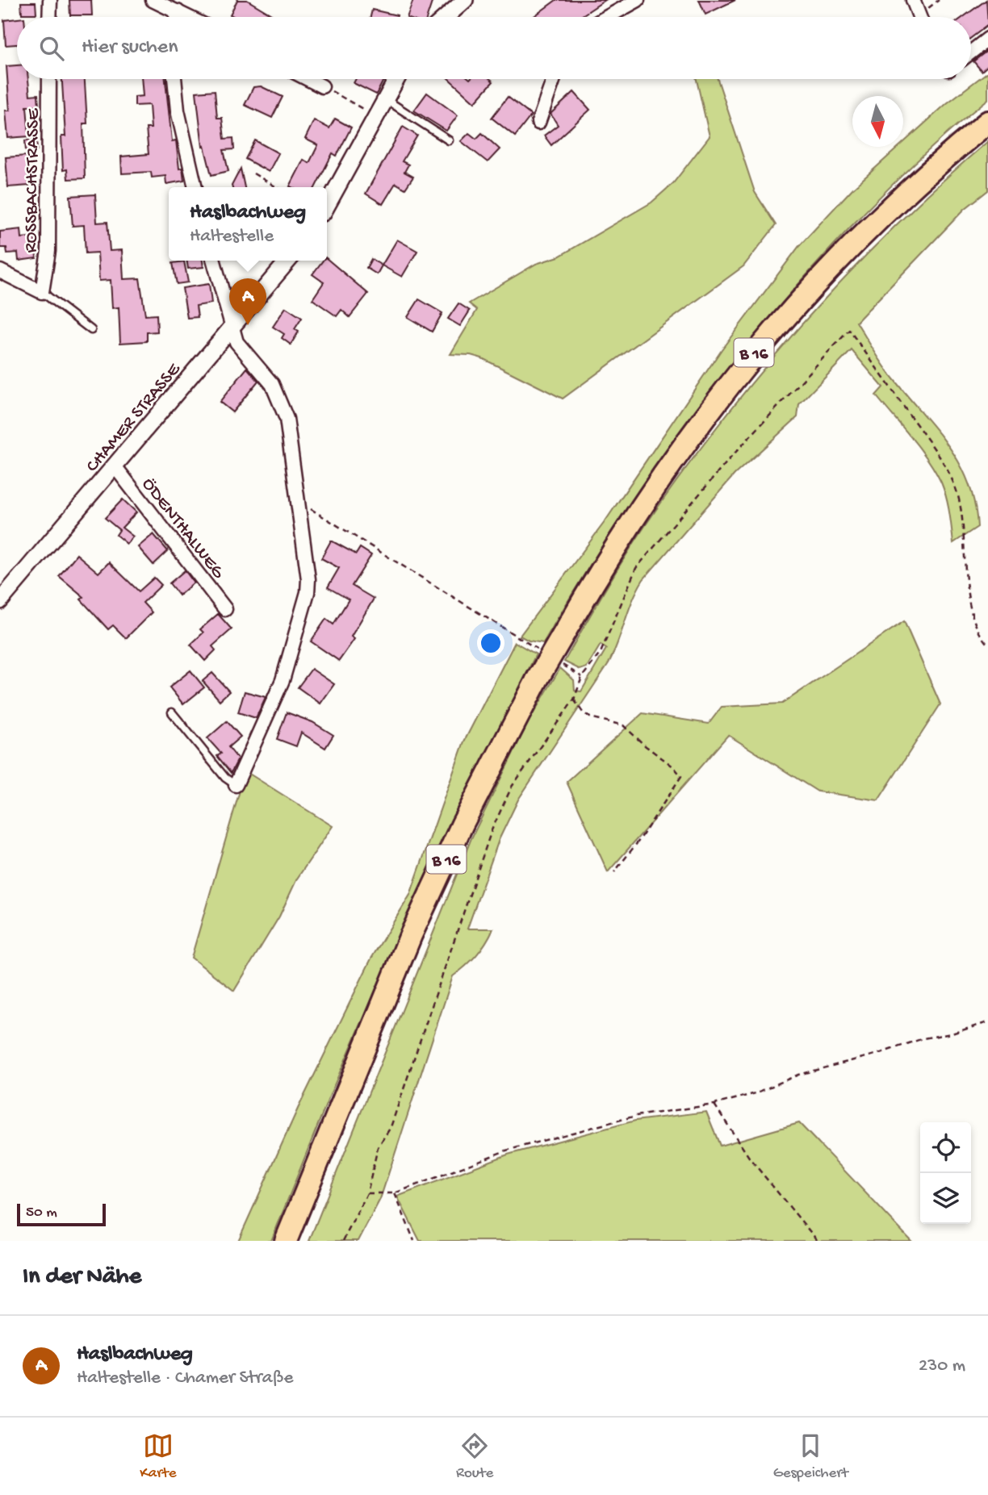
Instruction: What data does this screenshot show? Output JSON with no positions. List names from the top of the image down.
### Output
{
  "streets": {
    "highway": ["B 16"],
    "street": ["ROSSBACHSTRASSE", "CHAMER STRASSE", "ÖDENTHALWEG"]
  },
  "crossings": [
    ["CHAMER STRASSE", "ÖDENTHALWEG"]
  ],
  "scale_bar": "50 m",
  "north": "bottom",
  "page": {
    "search": "Hier suchen",
    "popup": ["Haslbachweg", "Haltestelle"],
    "pins": "A",
    "scale": "50 m",
    "heading": "In der Nähe",
    "list": [
      {
        "mark": "A",
        "name": "Haslbachweg",
        "note": "Haltestelle · Chamer Straße",
        "value": "230 m"
      }
    ],
    "nav": ["Karte", "Route", "Gespeichert"]
  }
}
